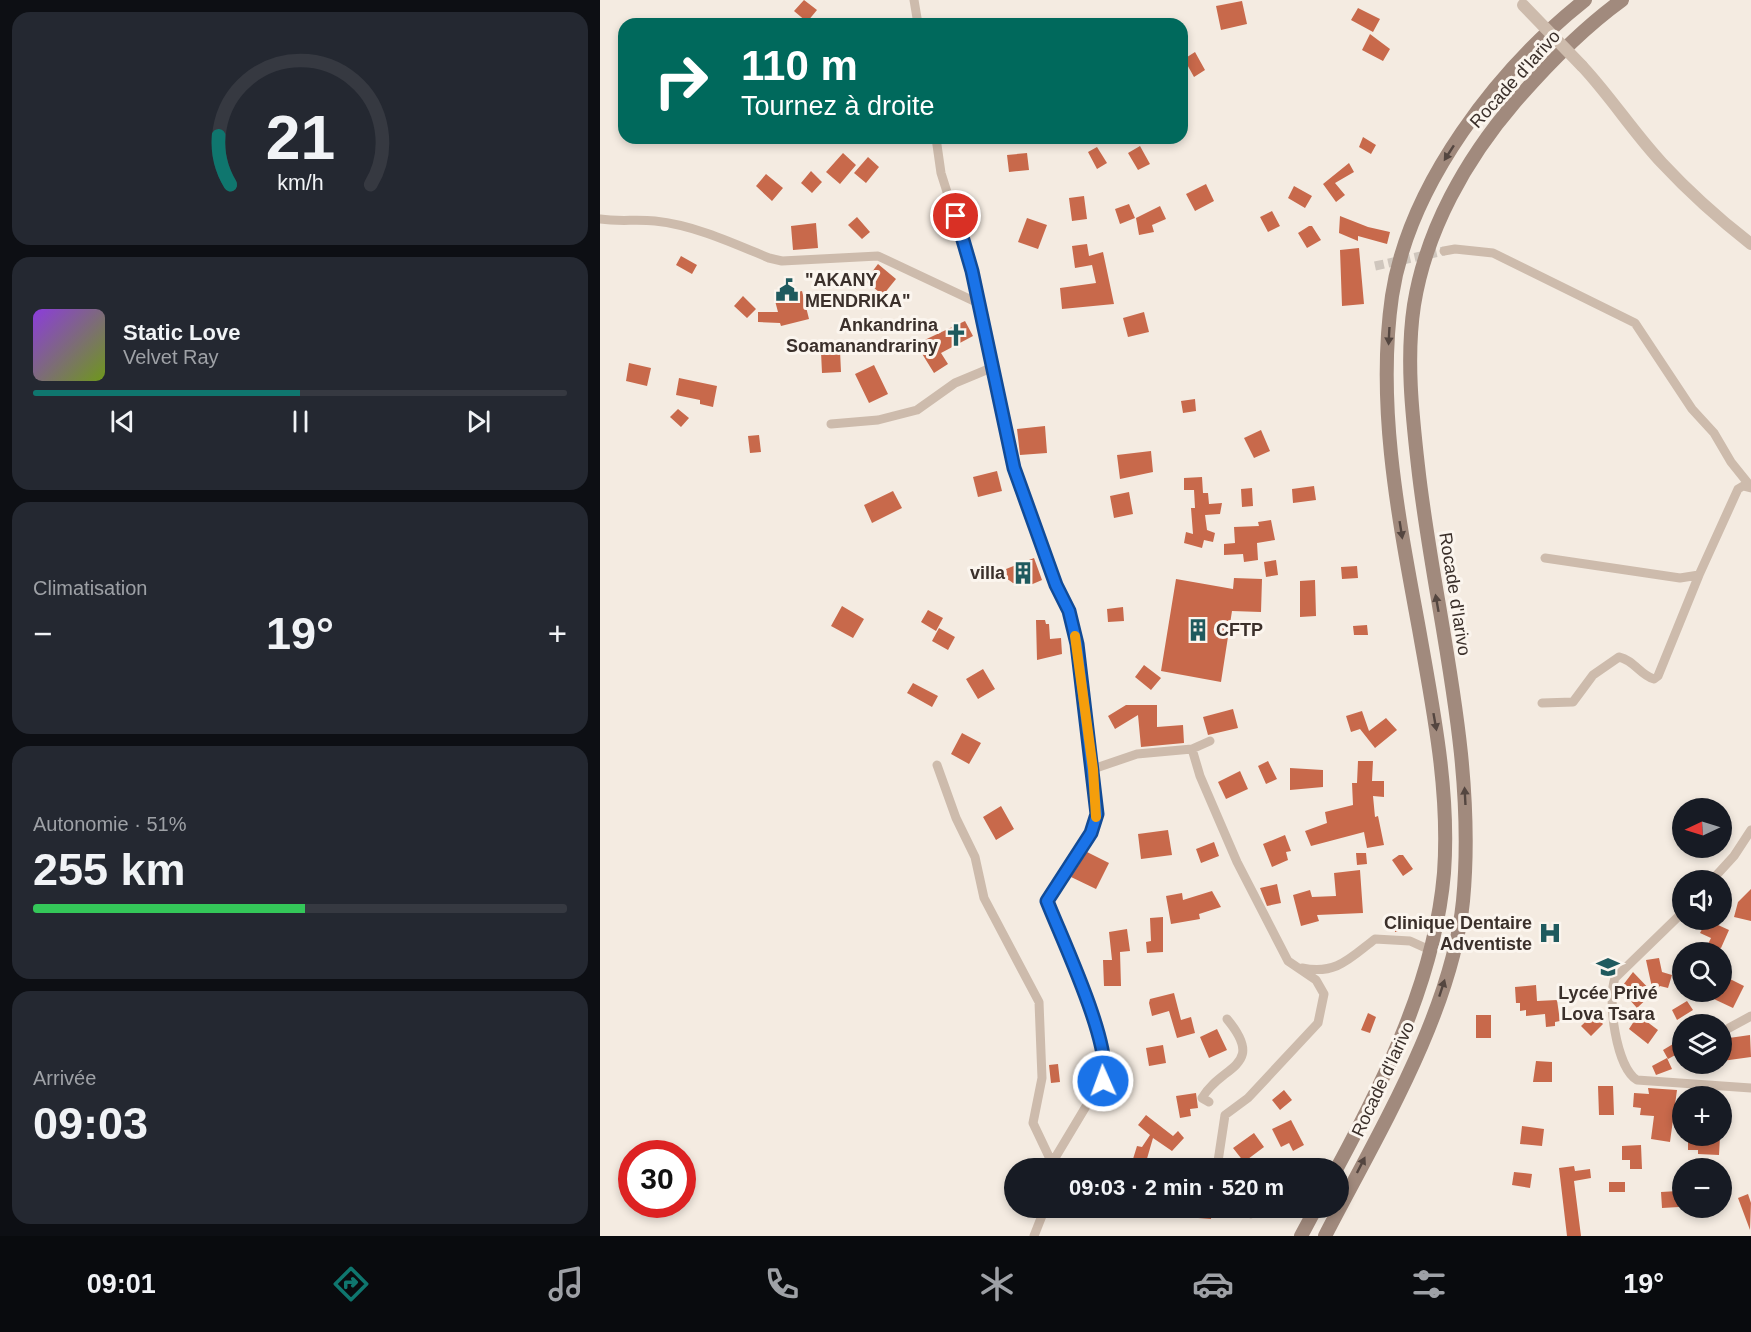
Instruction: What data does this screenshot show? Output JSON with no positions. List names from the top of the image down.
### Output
{
  "streets": {
    "main road": ["Rocade d'Iarivo"]
  },
  "places": {
    "public building": ["\"AKANY MENDRIKA\""],
    "church": ["Ankandrina Soamanandrariny"],
    "building": ["villa", "CFTP"],
    "hospital": ["Clinique Dentaire Adventiste"],
    "school or university": ["Lycée Privé Lova Tsara"]
  },
  "north": "left",
  "page": {
    "turn": ["110 m", "Tournez à droite"],
    "song": ["Static Love", "Velvet Ray"],
    "tile": [
      "Climatisation",
      ["Autonomie · 51%", "255 km"],
      ["Arrivée", "09:03"]
    ],
    "heat": ["−", "19°", "+"],
    "map_buttons": ["+", "−"],
    "limit": "30",
    "trip": "09:03 · 2 min · 520 m",
    "tabs": ["09:01", "19°"],
    "gauge": ["21", "km/h"]
  }
}
